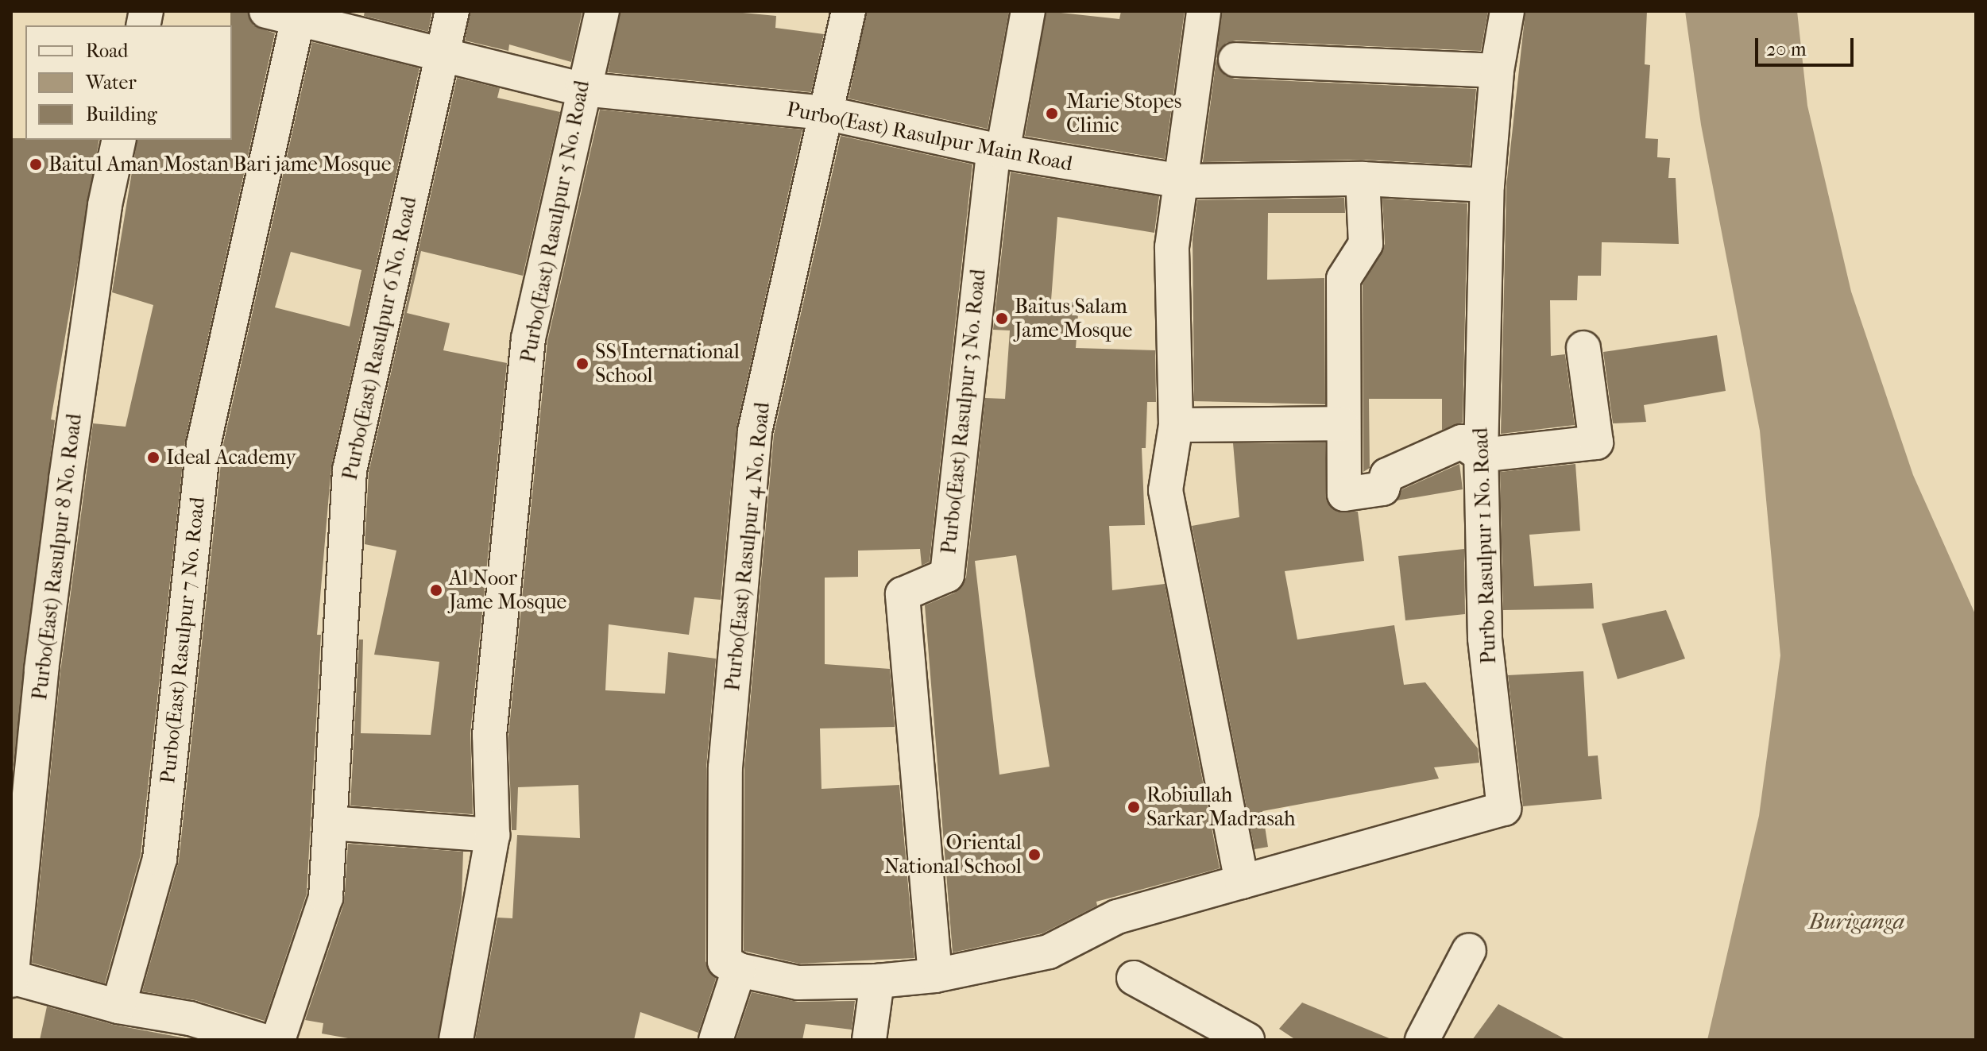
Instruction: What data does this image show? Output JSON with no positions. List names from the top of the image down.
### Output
{
  "streets": {
    "street": [
      "Purbo(East) Rasulpur Main Road",
      "Purbo(East) Rasulpur 5 No. Road",
      "Purbo(East) Rasulpur 6 No. Road",
      "Purbo(East) Rasulpur 3 No. Road",
      "Purbo Rasulpur 1 No. Road",
      "Purbo(East) Rasulpur 4 No. Road",
      "Purbo(East) Rasulpur 8 No. Road",
      "Purbo(East) Rasulpur 7 No. Road"
    ]
  },
  "crossings": [
    ["Purbo(East) Rasulpur Main Road", "Purbo(East) Rasulpur 5 No. Road"],
    ["Purbo(East) Rasulpur Main Road", "Purbo(East) Rasulpur 6 No. Road"],
    ["Purbo(East) Rasulpur Main Road", "Purbo(East) Rasulpur 3 No. Road"],
    ["Purbo(East) Rasulpur Main Road", "Purbo Rasulpur 1 No. Road"],
    ["Purbo(East) Rasulpur Main Road", "Purbo(East) Rasulpur 4 No. Road"],
    ["Purbo(East) Rasulpur Main Road", "Purbo(East) Rasulpur 7 No. Road"]
  ],
  "water": ["Buriganga"],
  "places": [
    "Marie Stopes Clinic",
    "Baitul Aman Mostan Bari jame Mosque",
    "Baitus Salam Jame Mosque",
    "SS International School",
    "Ideal Academy",
    "Al Noor Jame Mosque",
    "Robiullah Sarkar Madrasah",
    "Oriental National School"
  ],
  "legend": ["Road", "Water", "Building"],
  "scale_bar": "20 m"
}
